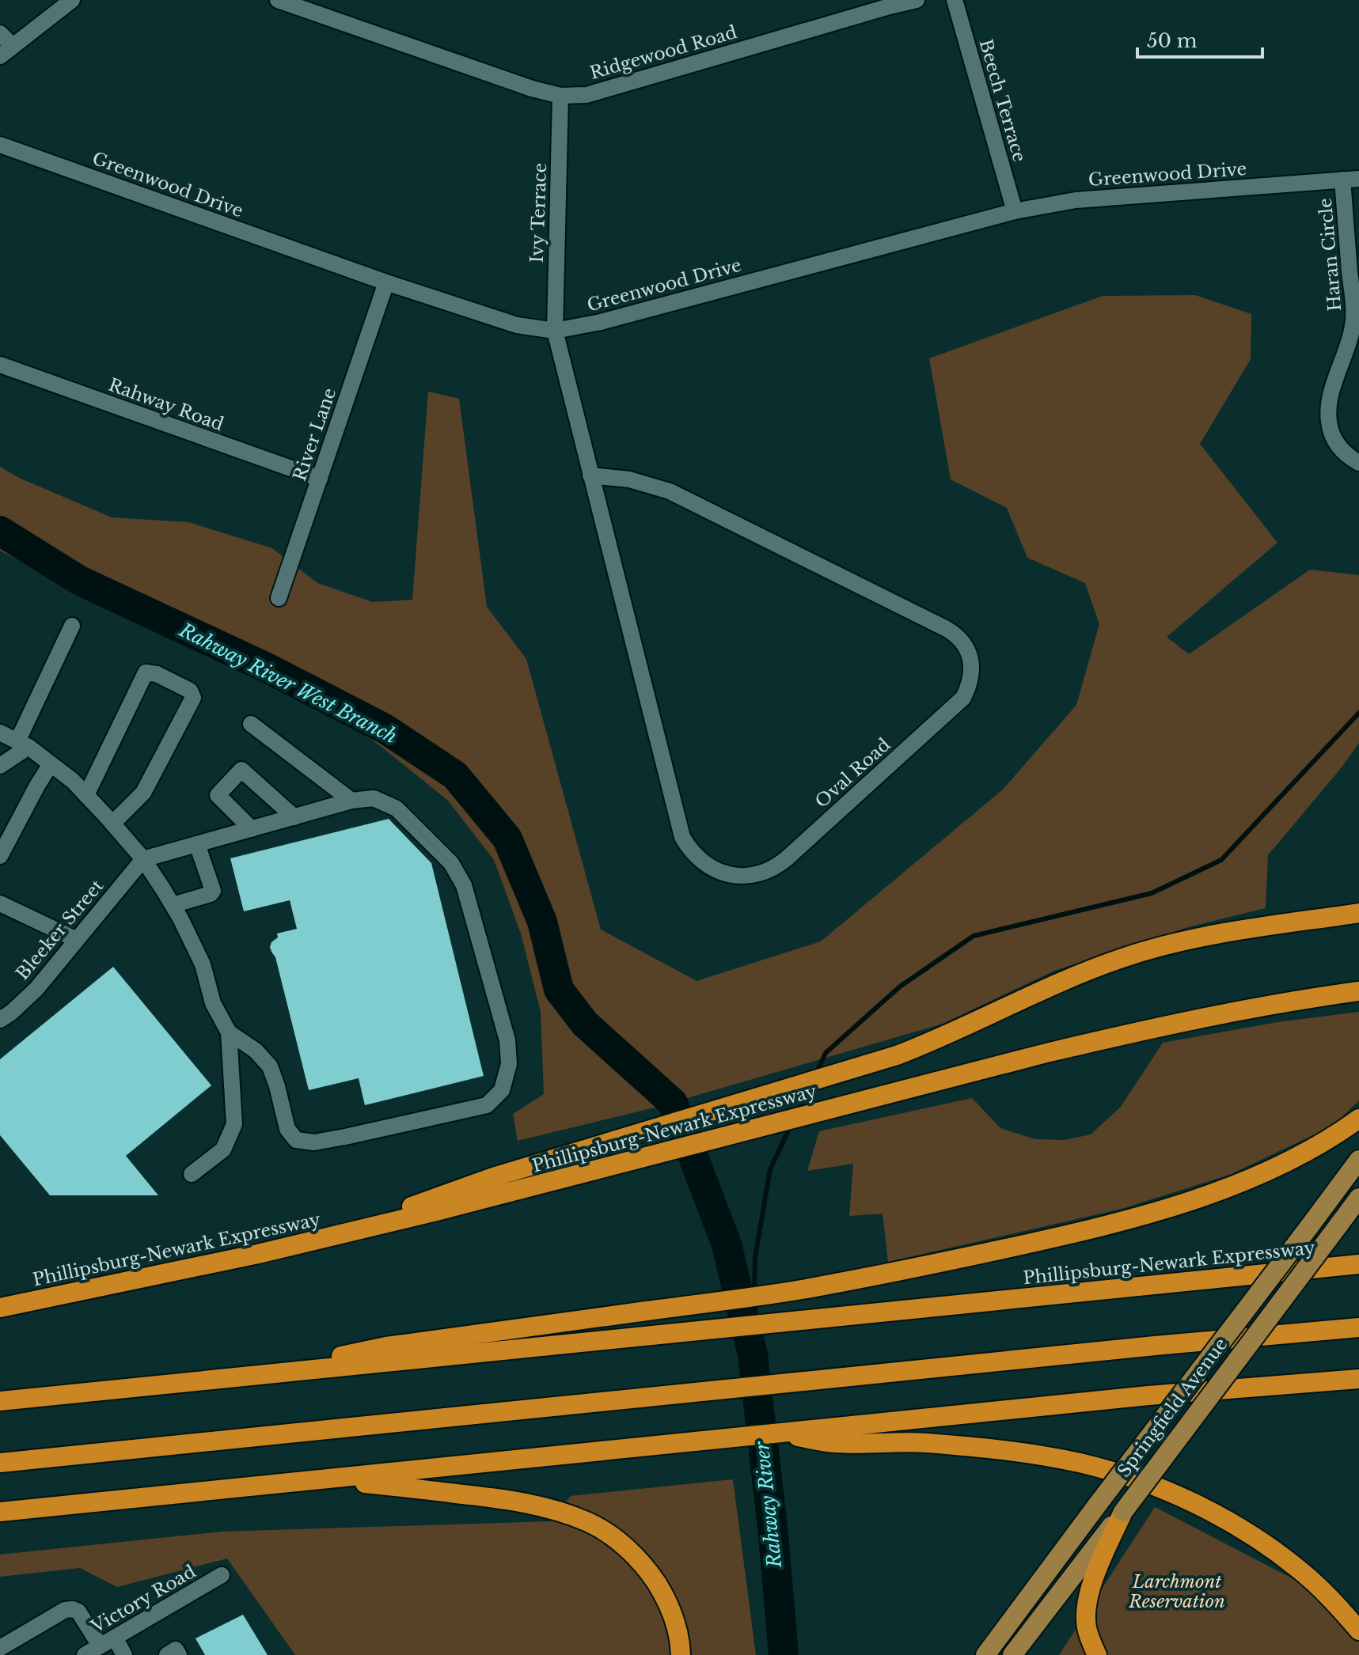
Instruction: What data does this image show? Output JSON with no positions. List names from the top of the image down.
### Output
{
  "streets": {
    "highway": ["Phillipsburg-Newark Expressway"],
    "main road": ["Springfield Avenue"],
    "street": [
      "Ridgewood Road",
      "Beech Terrace",
      "Greenwood Drive",
      "Ivy Terrace",
      "Haran Circle",
      "Rahway Road",
      "River Lane",
      "Oval Road",
      "Bleeker Street",
      "Victory Road"
    ]
  },
  "crossings": [
    ["Ridgewood Road", "Ivy Terrace"],
    ["Beech Terrace", "Greenwood Drive"],
    ["Greenwood Drive", "Ivy Terrace"],
    ["Greenwood Drive", "Haran Circle"],
    ["Greenwood Drive", "River Lane"],
    ["Greenwood Drive", "Oval Road"],
    ["Ivy Terrace", "Oval Road"],
    ["Rahway Road", "River Lane"]
  ],
  "water": ["Rahway River West Branch", "Rahway River"],
  "parks": ["Larchmont Reservation"],
  "scale_bar": "50 m"
}
